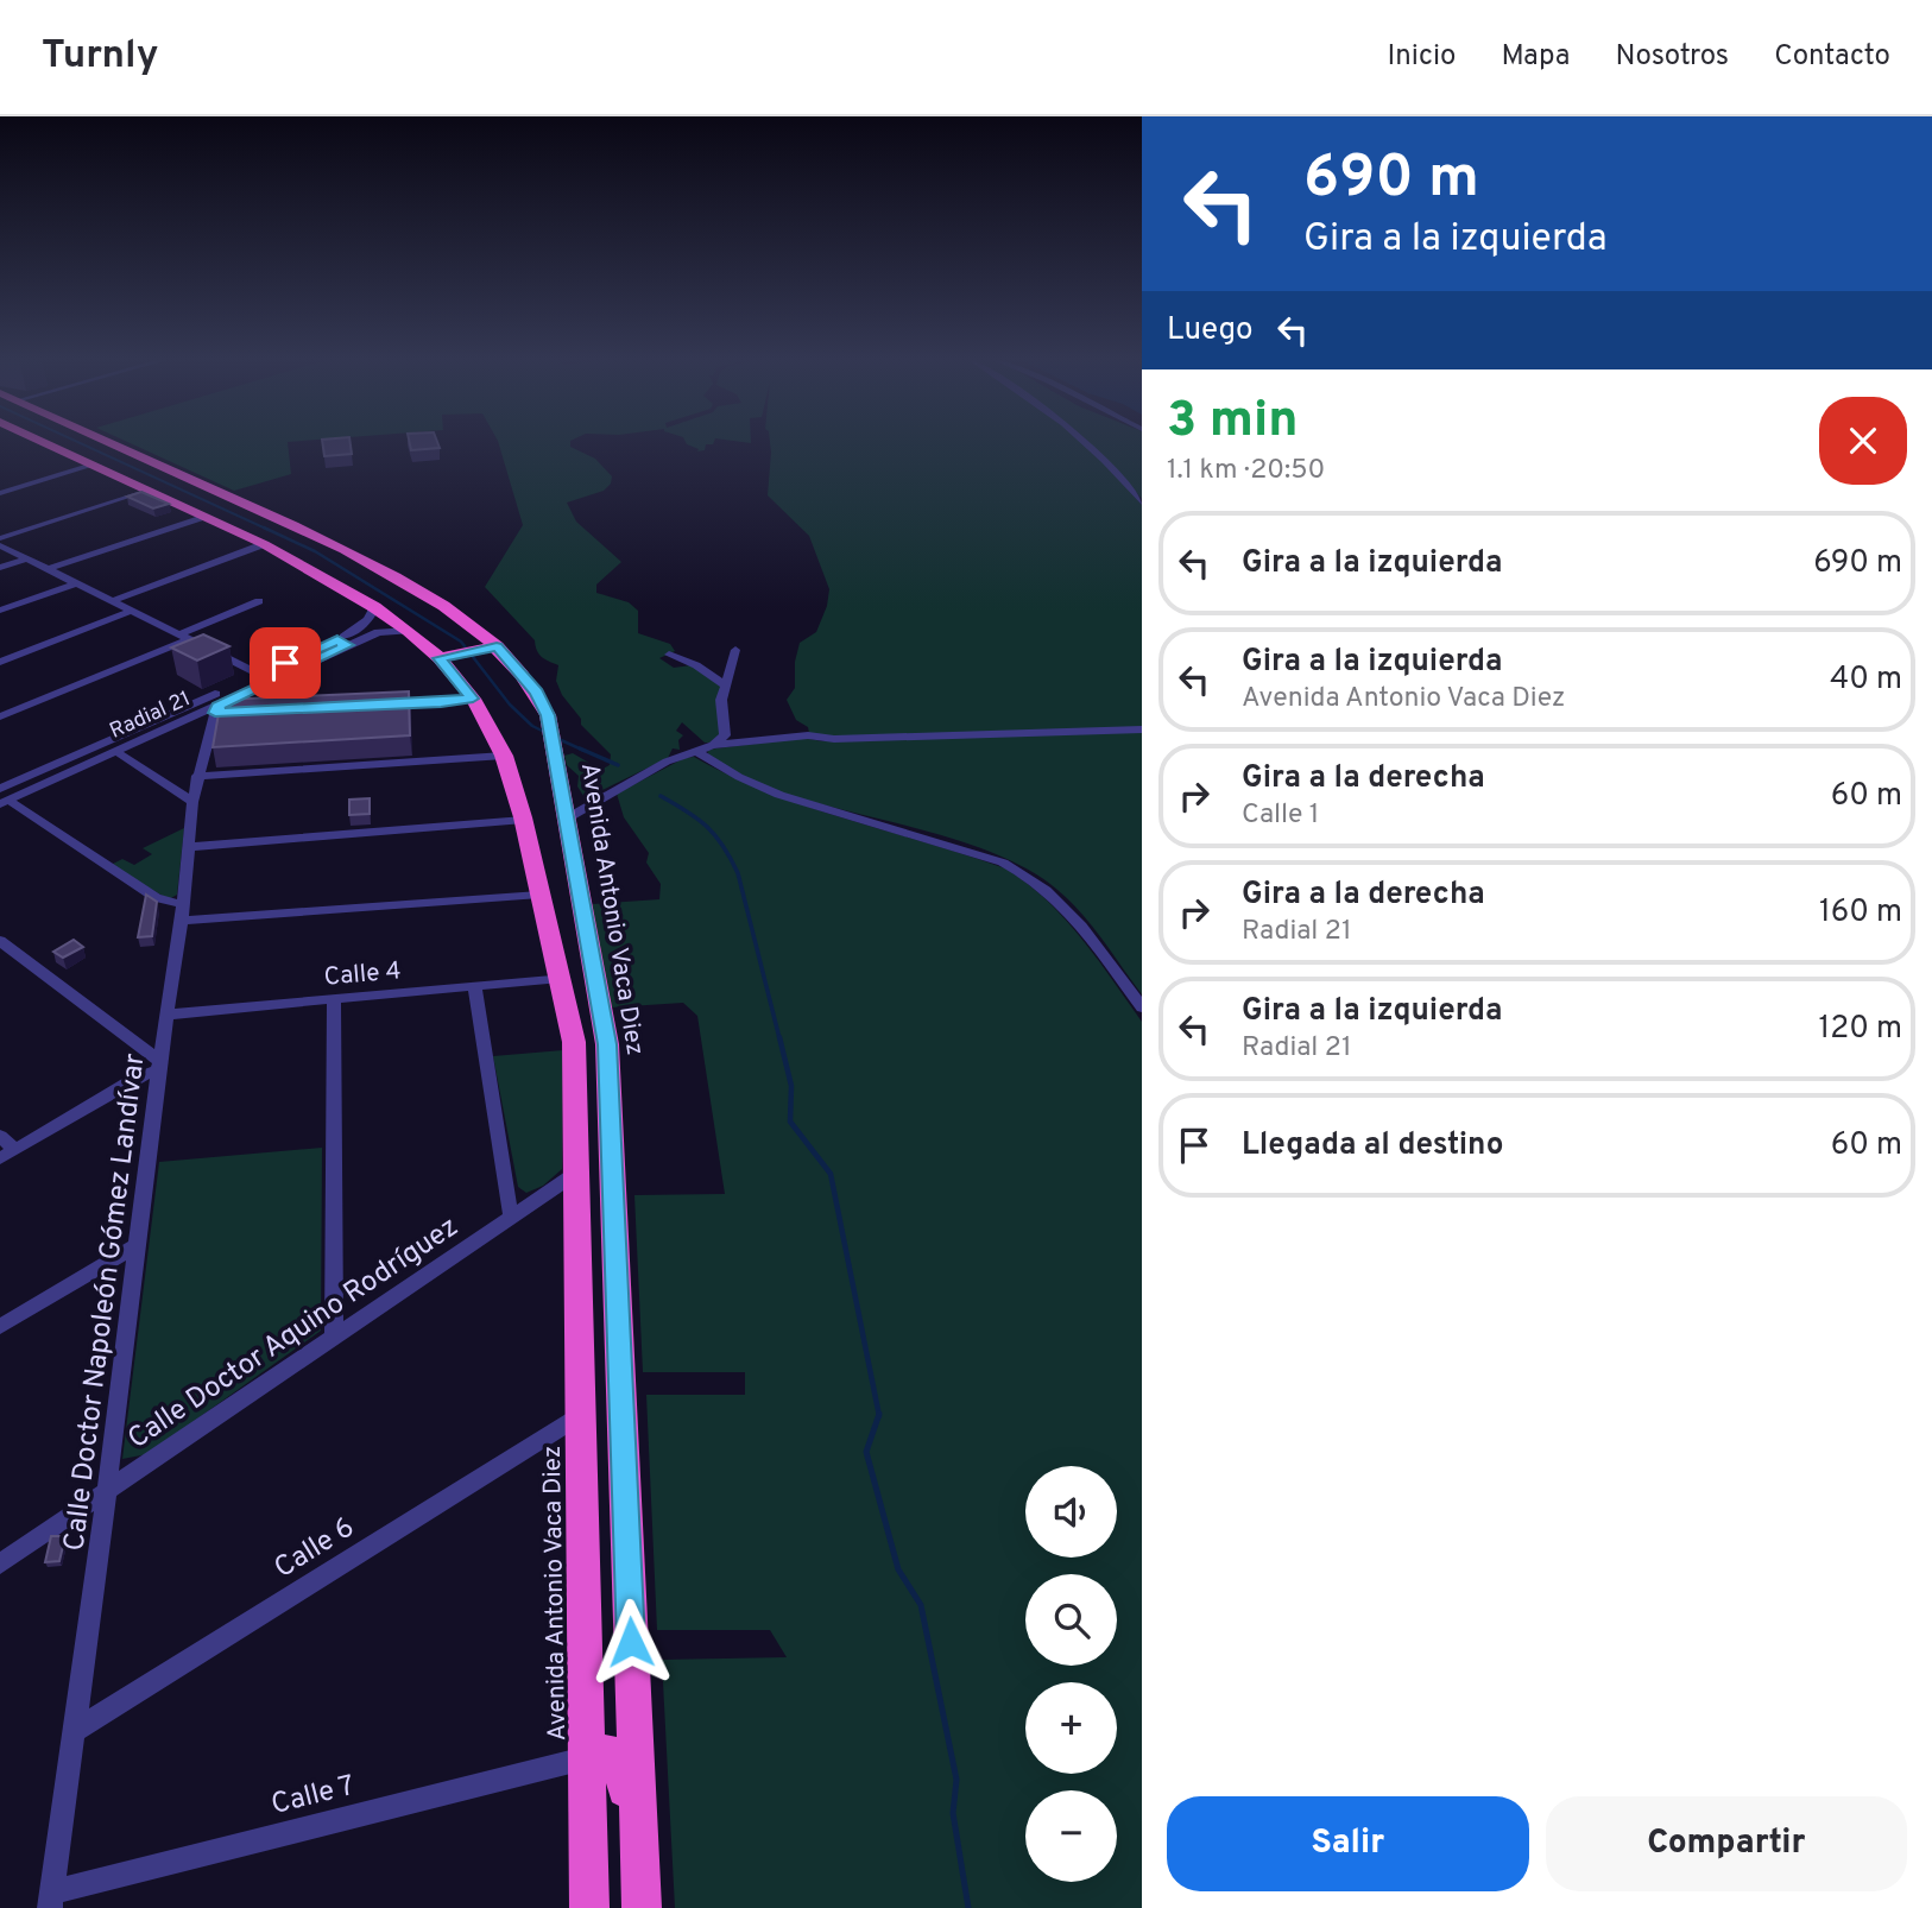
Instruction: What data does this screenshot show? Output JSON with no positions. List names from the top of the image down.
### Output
{
  "streets": {
    "highway": ["Avenida Antonio Vaca Diez"],
    "street": [
      "Radial 21",
      "Calle 4",
      "Calle Doctor Napoleón Gómez Landívar",
      "Calle Doctor Aquino Rodríguez",
      "Calle 6",
      "Calle 7"
    ]
  },
  "crossings": [
    ["Radial 21", "Avenida Antonio Vaca Diez"],
    ["Radial 21", "Calle Doctor Napoleón Gómez Landívar"],
    ["Avenida Antonio Vaca Diez", "Calle 4"],
    ["Avenida Antonio Vaca Diez", "Calle Doctor Aquino Rodríguez"],
    ["Avenida Antonio Vaca Diez", "Calle 6"],
    ["Avenida Antonio Vaca Diez", "Calle 7"],
    ["Calle 4", "Calle Doctor Napoleón Gómez Landívar"],
    ["Calle Doctor Napoleón Gómez Landívar", "Calle Doctor Aquino Rodríguez"],
    ["Calle Doctor Napoleón Gómez Landívar", "Calle 6"],
    ["Calle Doctor Napoleón Gómez Landívar", "Calle 7"]
  ],
  "page": {
    "header": "Turnly",
    "nav": [
      "Inicio",
      "Mapa",
      "Nosotros",
      "Contacto"
    ],
    "turn": ["690 m", "Gira a la izquierda"],
    "then": "Luego",
    "heading": ["3 min", "1.1 km · 20:50"],
    "list": [
      {
        "name": "Gira a la izquierda",
        "value": "690 m"
      },
      {
        "name": "Gira a la izquierda",
        "note": "Avenida Antonio Vaca Diez",
        "value": "40 m"
      },
      {
        "name": "Gira a la derecha",
        "note": "Calle 1",
        "value": "60 m"
      },
      {
        "name": "Gira a la derecha",
        "note": "Radial 21",
        "value": "160 m"
      },
      {
        "name": "Gira a la izquierda",
        "note": "Radial 21",
        "value": "120 m"
      },
      {
        "name": "Llegada al destino",
        "value": "60 m"
      }
    ],
    "map_buttons": ["+", "−"],
    "buttons": ["Salir", "Compartir"]
  }
}
